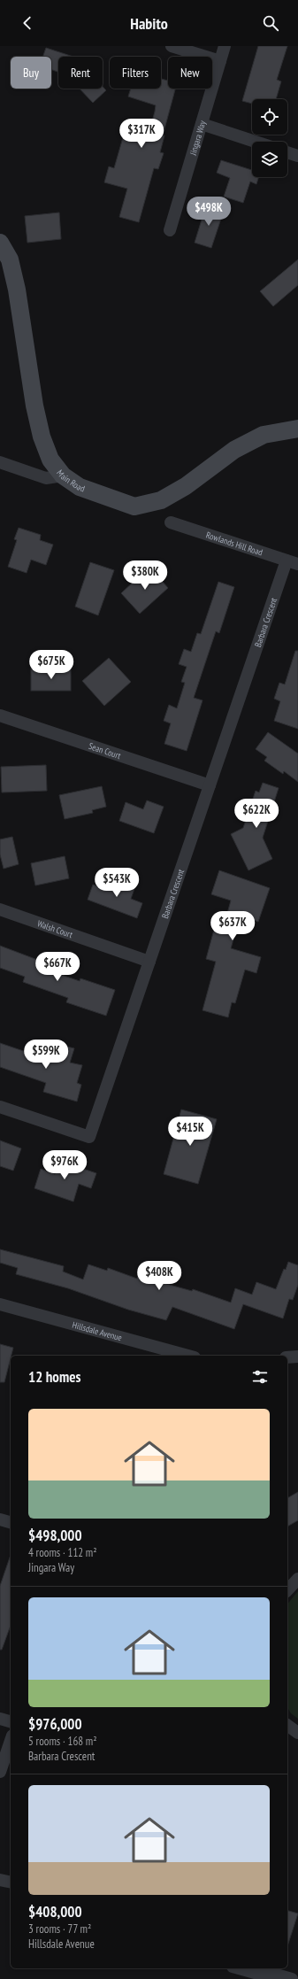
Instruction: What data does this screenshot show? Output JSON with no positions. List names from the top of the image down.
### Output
{
  "streets": {
    "main road": ["Main Road"],
    "street": [
      "Jingara Way",
      "Rowlands Hill Road",
      "Barbara Crescent",
      "Sean Court",
      "Walsh Court",
      "Hillsdale Avenue"
    ]
  },
  "crossings": [
    ["Rowlands Hill Road", "Barbara Crescent"],
    ["Barbara Crescent", "Sean Court"],
    ["Barbara Crescent", "Walsh Court"]
  ],
  "page": {
    "header": "Habito",
    "chip": [
      "Buy",
      "Rent",
      "Filters",
      "New"
    ],
    "price": [
      "$317K",
      "$498K",
      "$380K",
      "$675K",
      "$622K",
      "$543K",
      "$637K",
      "$667K",
      "$599K",
      "$415K",
      "$976K",
      "$408K"
    ],
    "heading": "12 homes",
    "list": [
      {
        "name": "$498,000",
        "note": "4 rooms · 112 m² · Jingara Way"
      },
      {
        "name": "$976,000",
        "note": "5 rooms · 168 m² · Barbara Crescent"
      },
      {
        "name": "$408,000",
        "note": "3 rooms · 77 m² · Hillsdale Avenue"
      }
    ]
  }
}
